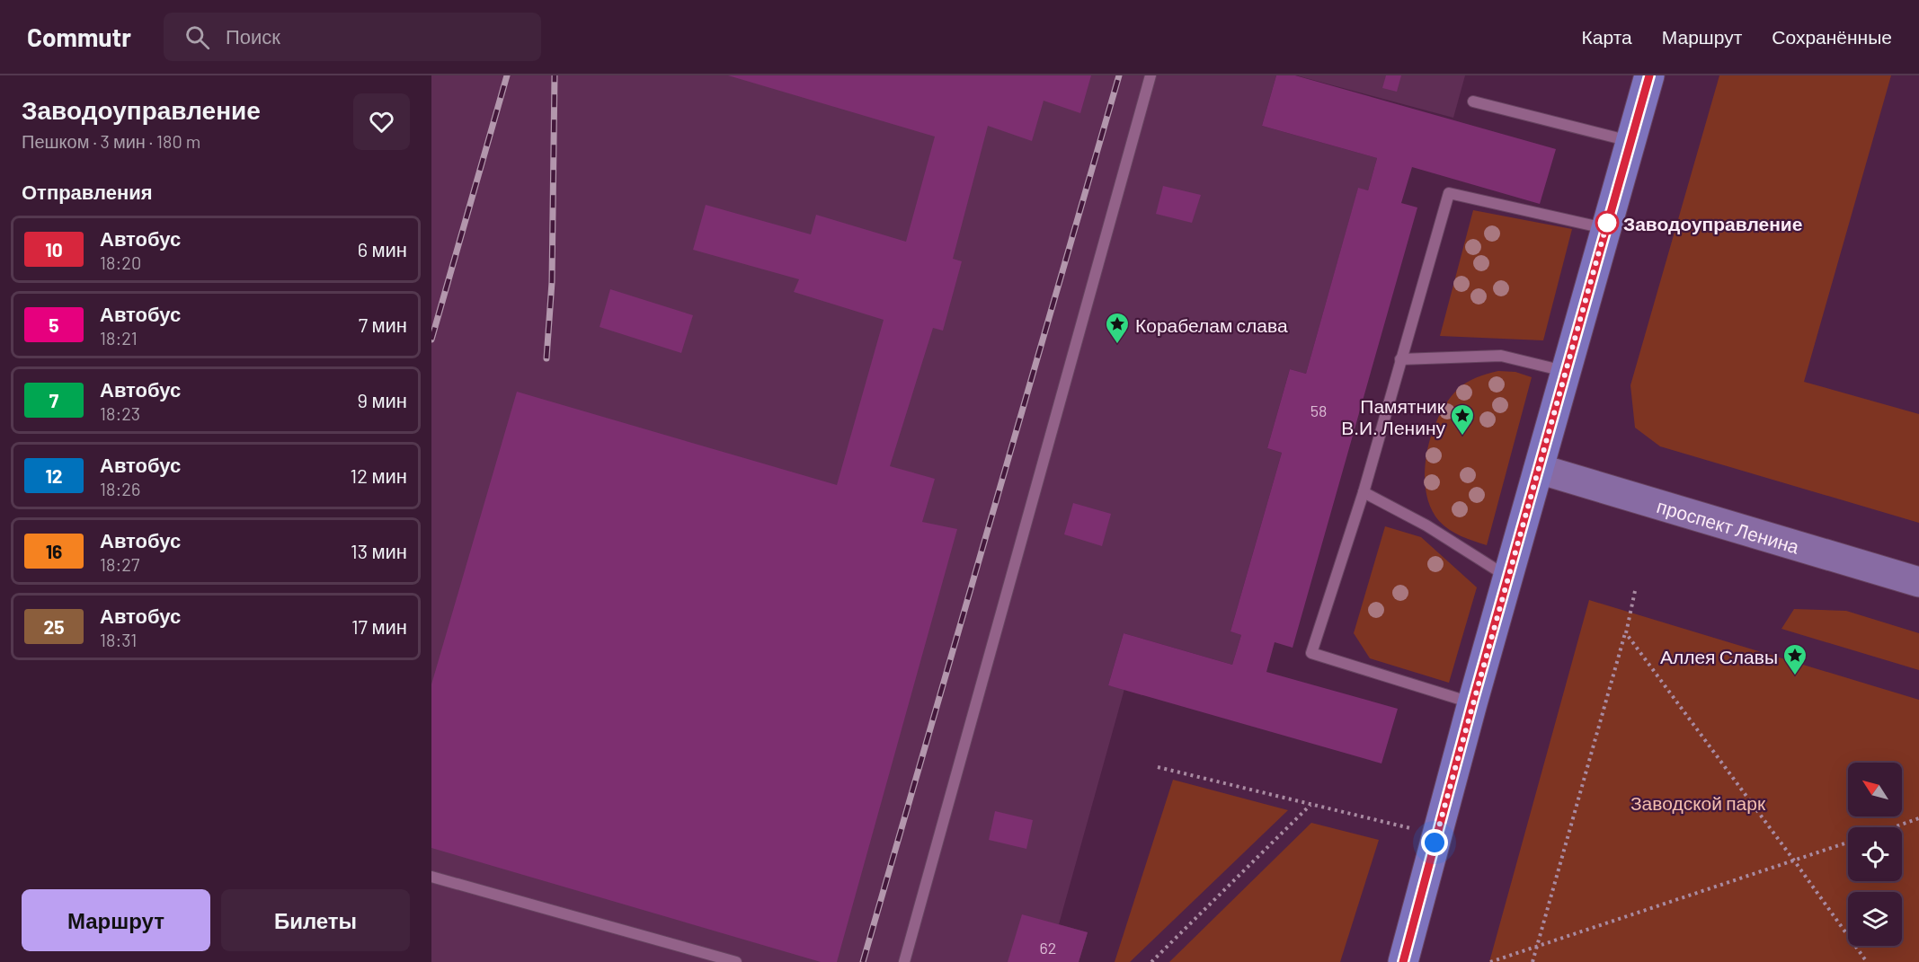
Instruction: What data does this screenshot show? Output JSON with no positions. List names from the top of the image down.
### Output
{
  "streets": {
    "main road": ["проспект Ленина"]
  },
  "parks": ["Заводской парк"],
  "places": {
    "other": ["Заводоуправление"],
    "place": ["Корабелам слава", "Памятник В.И. Ленину", "Аллея Славы"]
  },
  "lines": ["bus line 10"],
  "house_numbers": ["58", "62"],
  "north": "top left",
  "page": {
    "header": "Commutr",
    "search": "Поиск",
    "nav": ["Карта", "Маршрут", "Сохранённые"],
    "heading": [
      ["Заводоуправление", "Пешком · 3 мин · 180 m"],
      "Отправления"
    ],
    "list": [
      {
        "mark": "10",
        "name": "Автобус",
        "note": "18:20",
        "value": "6 мин"
      },
      {
        "mark": "5",
        "name": "Автобус",
        "note": "18:21",
        "value": "7 мин"
      },
      {
        "mark": "7",
        "name": "Автобус",
        "note": "18:23",
        "value": "9 мин"
      },
      {
        "mark": "12",
        "name": "Автобус",
        "note": "18:26",
        "value": "12 мин"
      },
      {
        "mark": "16",
        "name": "Автобус",
        "note": "18:27",
        "value": "13 мин"
      },
      {
        "mark": "25",
        "name": "Автобус",
        "note": "18:31",
        "value": "17 мин"
      }
    ],
    "buttons": ["Маршрут", "Билеты"]
  }
}
